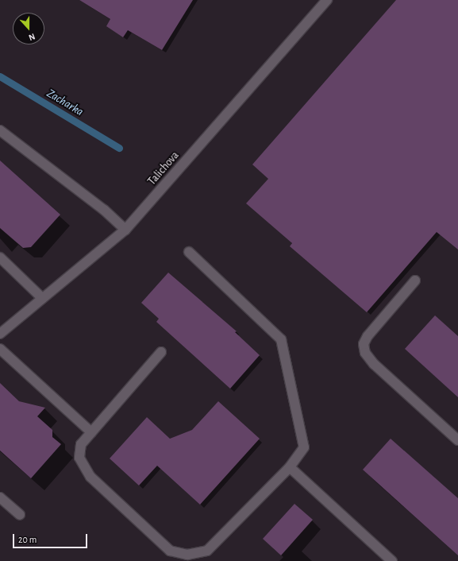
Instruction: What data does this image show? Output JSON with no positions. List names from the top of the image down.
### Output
{
  "streets": {
    "street": ["Talichova"]
  },
  "water": ["Zacharka"],
  "scale_bar": "20 m",
  "north": "bottom"
}
